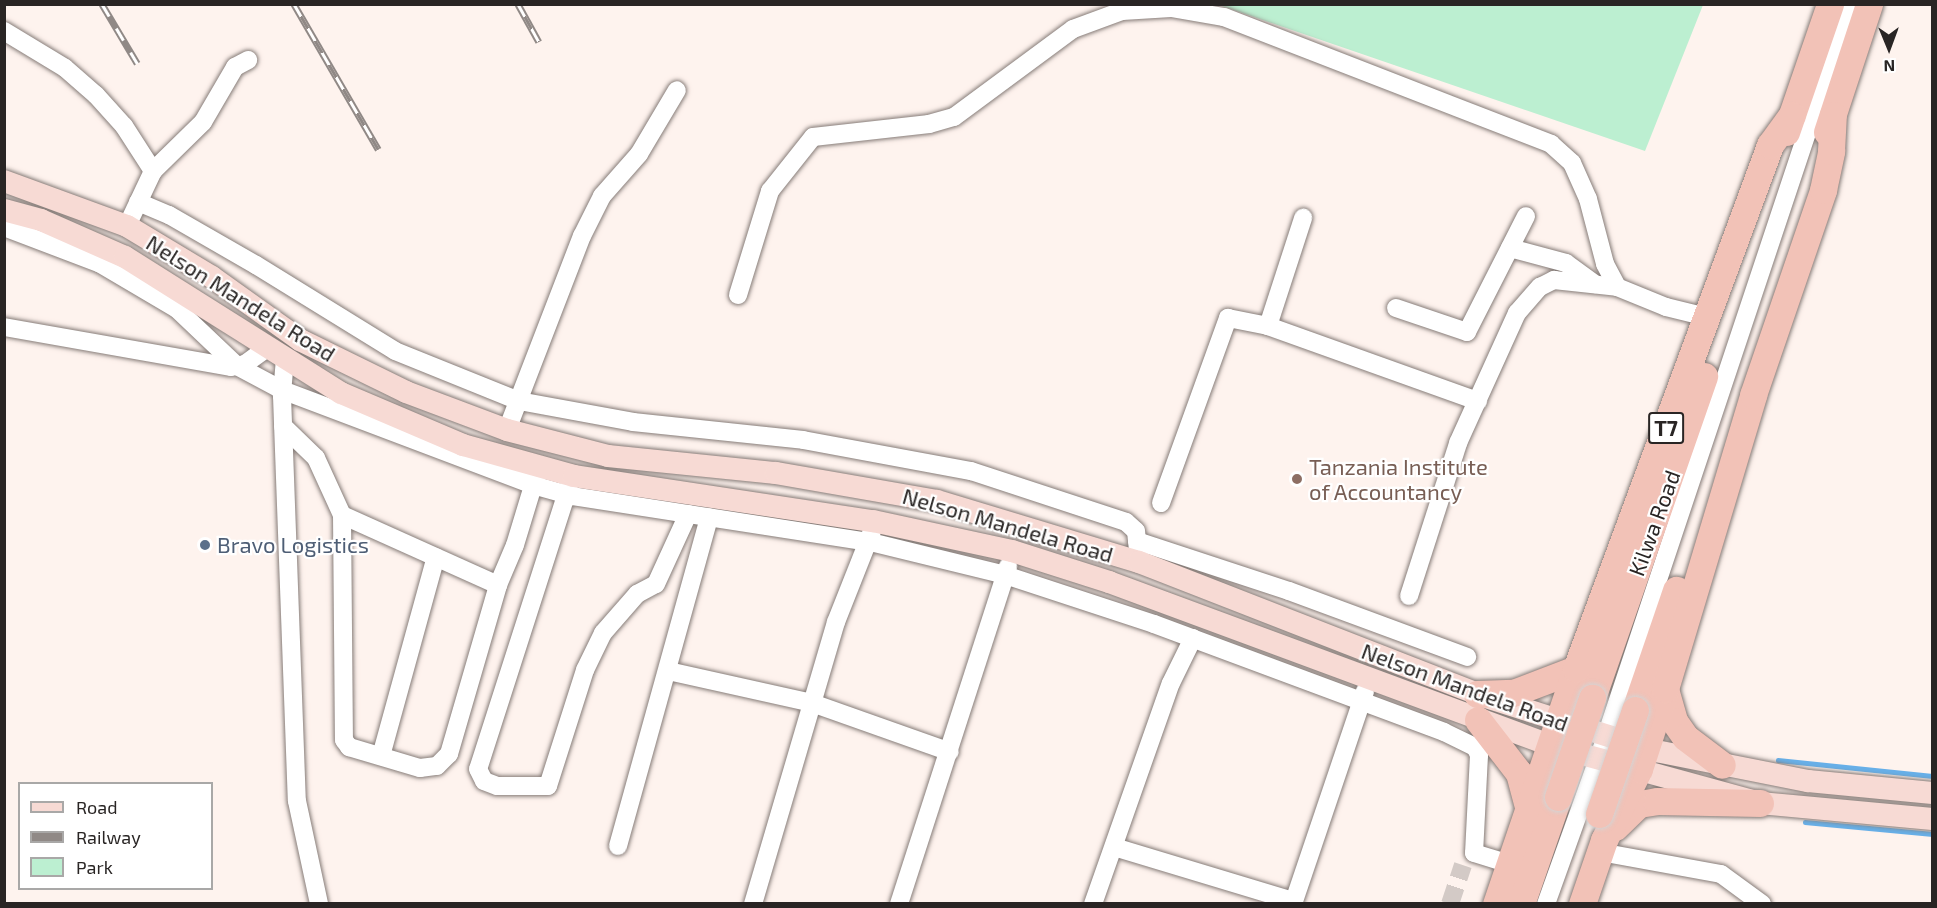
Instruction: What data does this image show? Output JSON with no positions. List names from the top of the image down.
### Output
{
  "streets": {
    "highway": ["T7", "Kilwa Road"],
    "main road": ["Nelson Mandela Road"]
  },
  "crossings": [
    ["Nelson Mandela Road", "T7"],
    ["T7", "Kilwa Road"]
  ],
  "places": ["Tanzania Institute of Accountancy", "Bravo Logistics"],
  "legend": ["Road", "Railway", "Park"],
  "north": "bottom"
}
